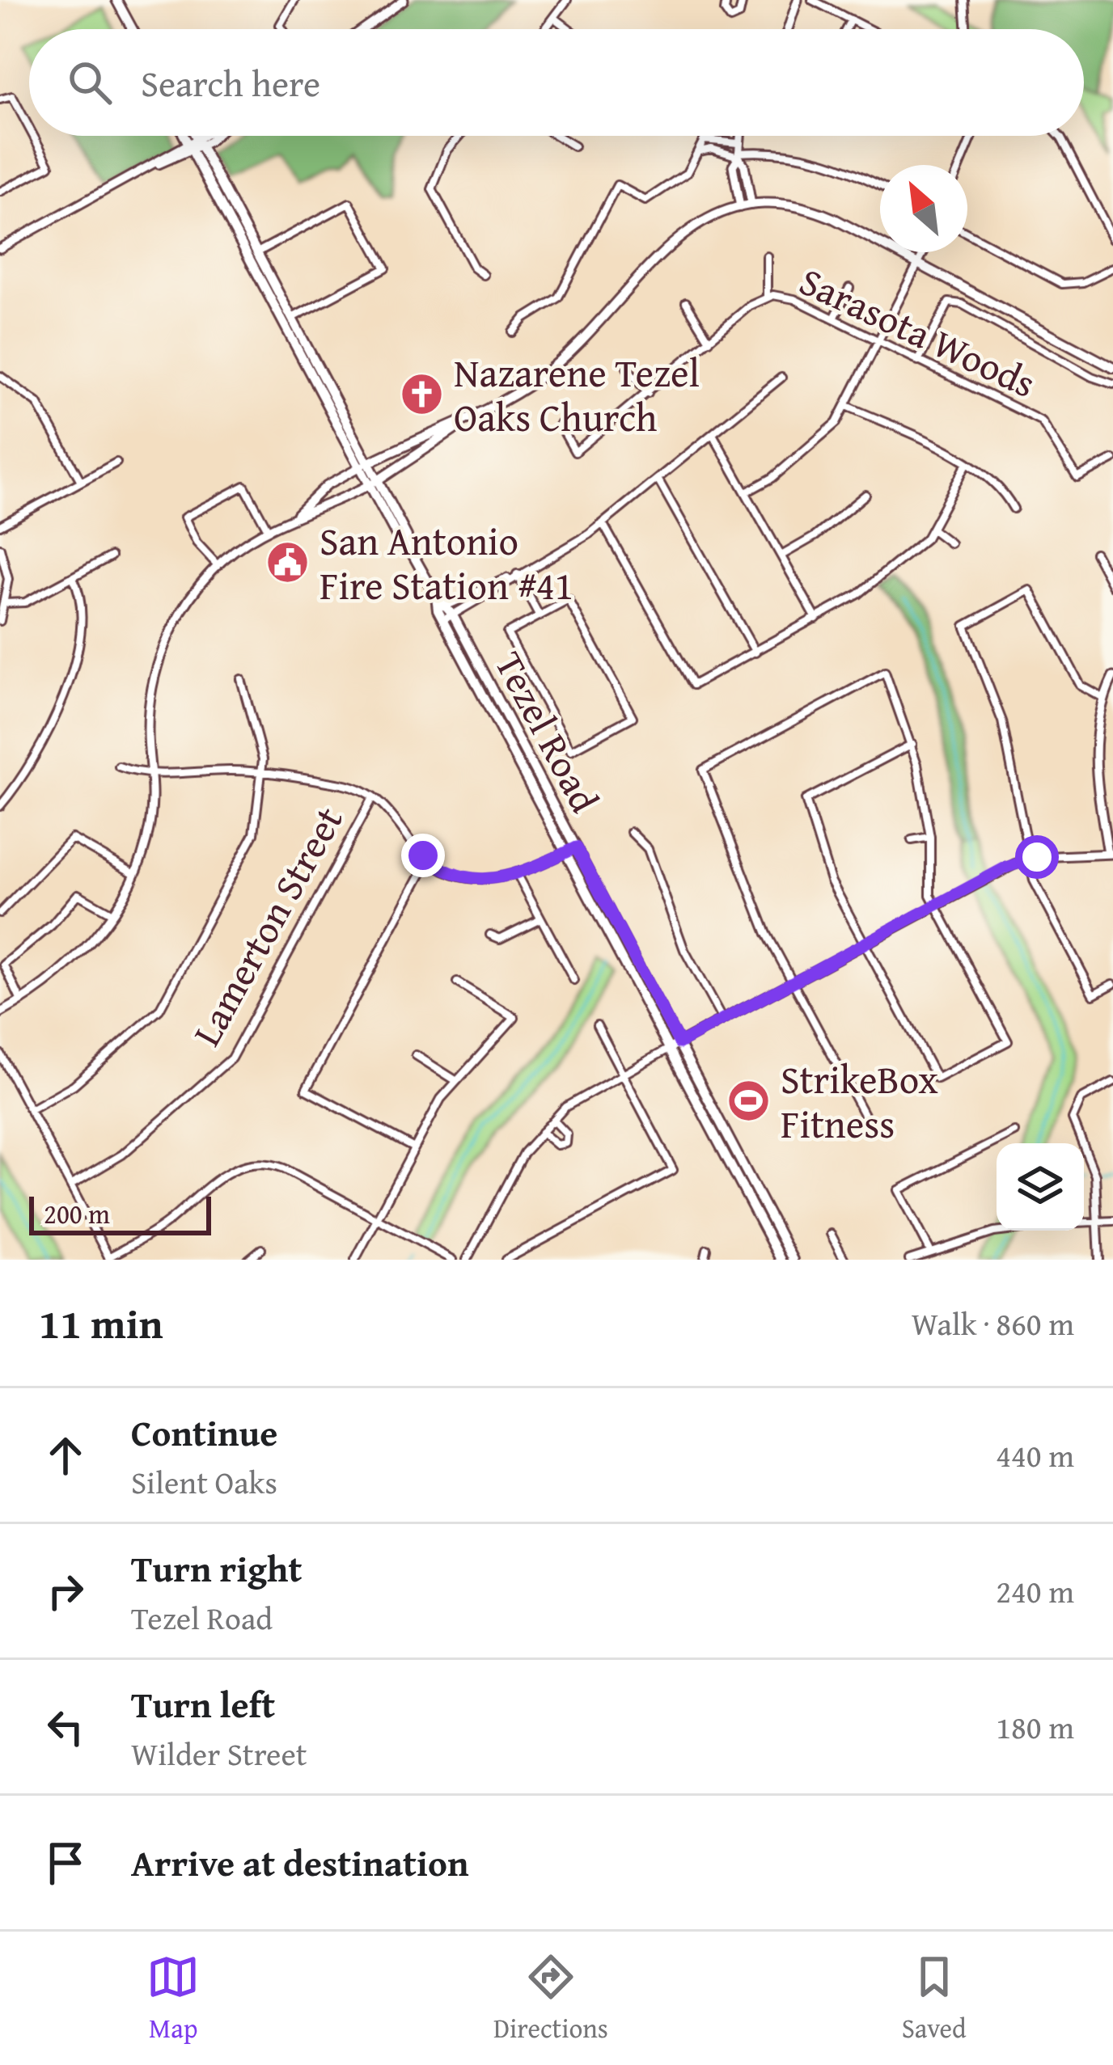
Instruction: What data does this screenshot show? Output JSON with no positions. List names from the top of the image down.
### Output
{
  "streets": {
    "main road": ["Tezel Road"],
    "street": ["Sarasota Woods", "Lamerton Street"]
  },
  "places": {
    "church": ["Nazarene Tezel Oaks Church"],
    "public building": ["San Antonio Fire Station #41"],
    "sports": ["StrikeBox Fitness"]
  },
  "scale_bar": "200 m",
  "north": "top left",
  "page": {
    "search": "Search here",
    "scale": "200 m",
    "heading": ["11 min", "Walk · 860 m"],
    "list": [
      ["Continue", "Silent Oaks", "440 m"],
      ["Turn right", "Tezel Road", "240 m"],
      ["Turn left", "Wilder Street", "180 m"],
      "Arrive at destination"
    ],
    "nav": ["Map", "Directions", "Saved"]
  }
}
